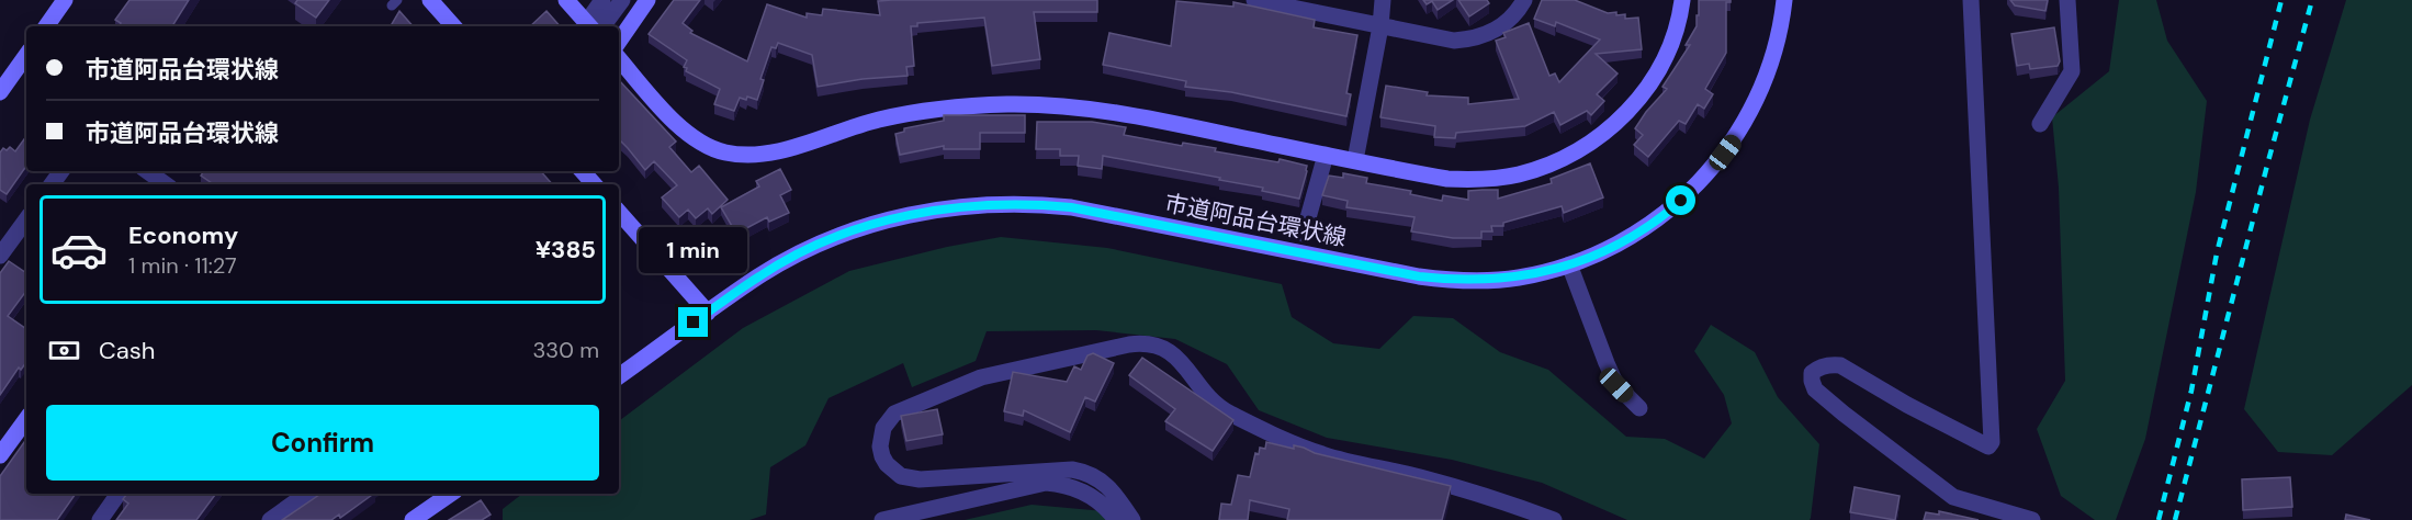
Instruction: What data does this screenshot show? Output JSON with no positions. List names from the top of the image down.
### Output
{
  "streets": {
    "street": ["市道阿品台環状線"]
  },
  "page": {
    "banner": ["市道阿品台環状線", "市道阿品台環状線"],
    "list": [
      {
        "name": "Economy",
        "note": "1 min · 11:27",
        "value": "¥385"
      }
    ],
    "bubble": "1 min",
    "pay": ["Cash", "330 m"],
    "buttons": "Confirm"
  }
}
